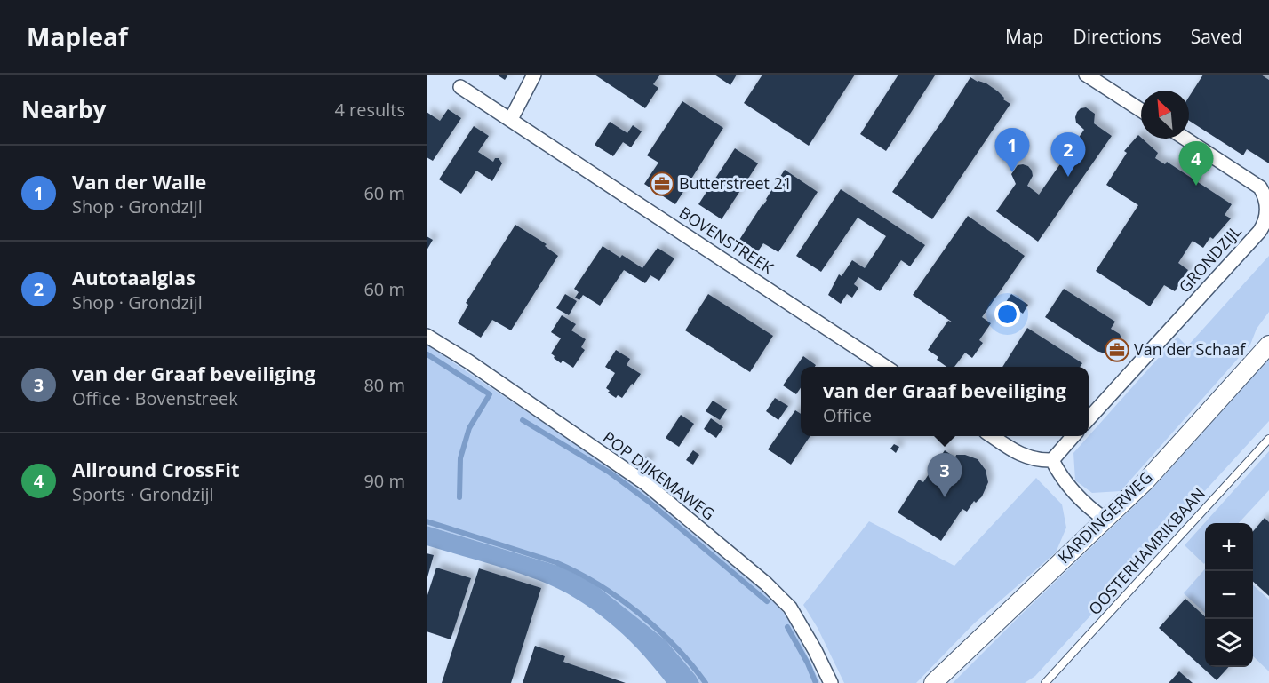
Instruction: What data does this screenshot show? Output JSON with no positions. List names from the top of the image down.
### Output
{
  "streets": {
    "street": [
      "BOVENSTREEK",
      "GRONDZIJL",
      "POP DIJKEMAWEG",
      "KARDINGERWEG"
    ],
    "lane": ["OOSTERHAMRIKBAAN"]
  },
  "places": {
    "office": ["Butterstreet 21", "Van der Schaaf"]
  },
  "north": "top left",
  "page": {
    "header": "Mapleaf",
    "nav": ["Map", "Directions", "Saved"],
    "heading": ["Nearby", "4 results"],
    "pins": [
      "1",
      "2",
      "4",
      "3"
    ],
    "list": [
      {
        "mark": "1",
        "name": "Van der Walle",
        "note": "Shop · Grondzijl",
        "value": "60 m"
      },
      {
        "mark": "2",
        "name": "Autotaalglas",
        "note": "Shop · Grondzijl",
        "value": "60 m"
      },
      {
        "mark": "3",
        "name": "van der Graaf beveiliging",
        "note": "Office · Bovenstreek",
        "value": "80 m"
      },
      {
        "mark": "4",
        "name": "Allround CrossFit",
        "note": "Sports · Grondzijl",
        "value": "90 m"
      }
    ],
    "popup": ["van der Graaf beveiliging", "Office"],
    "map_buttons": ["+", "−"]
  }
}
